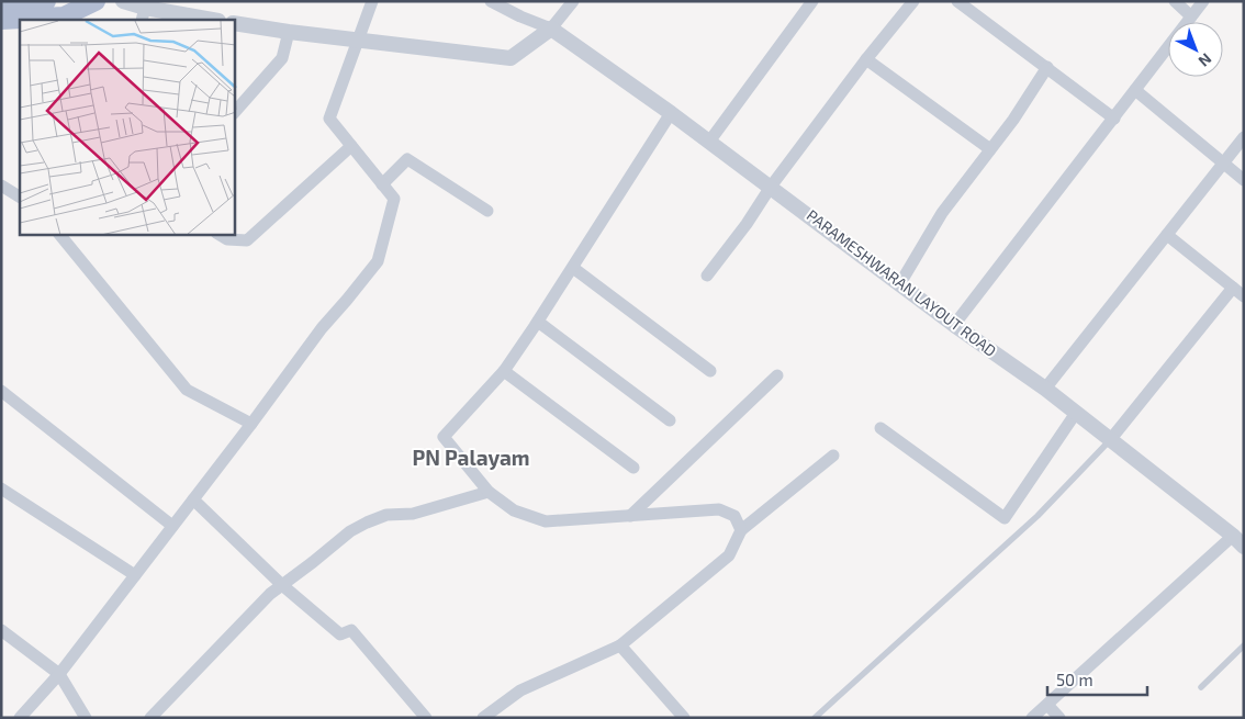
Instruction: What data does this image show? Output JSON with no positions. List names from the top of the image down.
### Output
{
  "streets": {
    "street": ["PARAMESHWARAN LAYOUT ROAD"]
  },
  "districts": ["PN Palayam"],
  "scale_bar": "50 m",
  "north": "bottom right"
}
